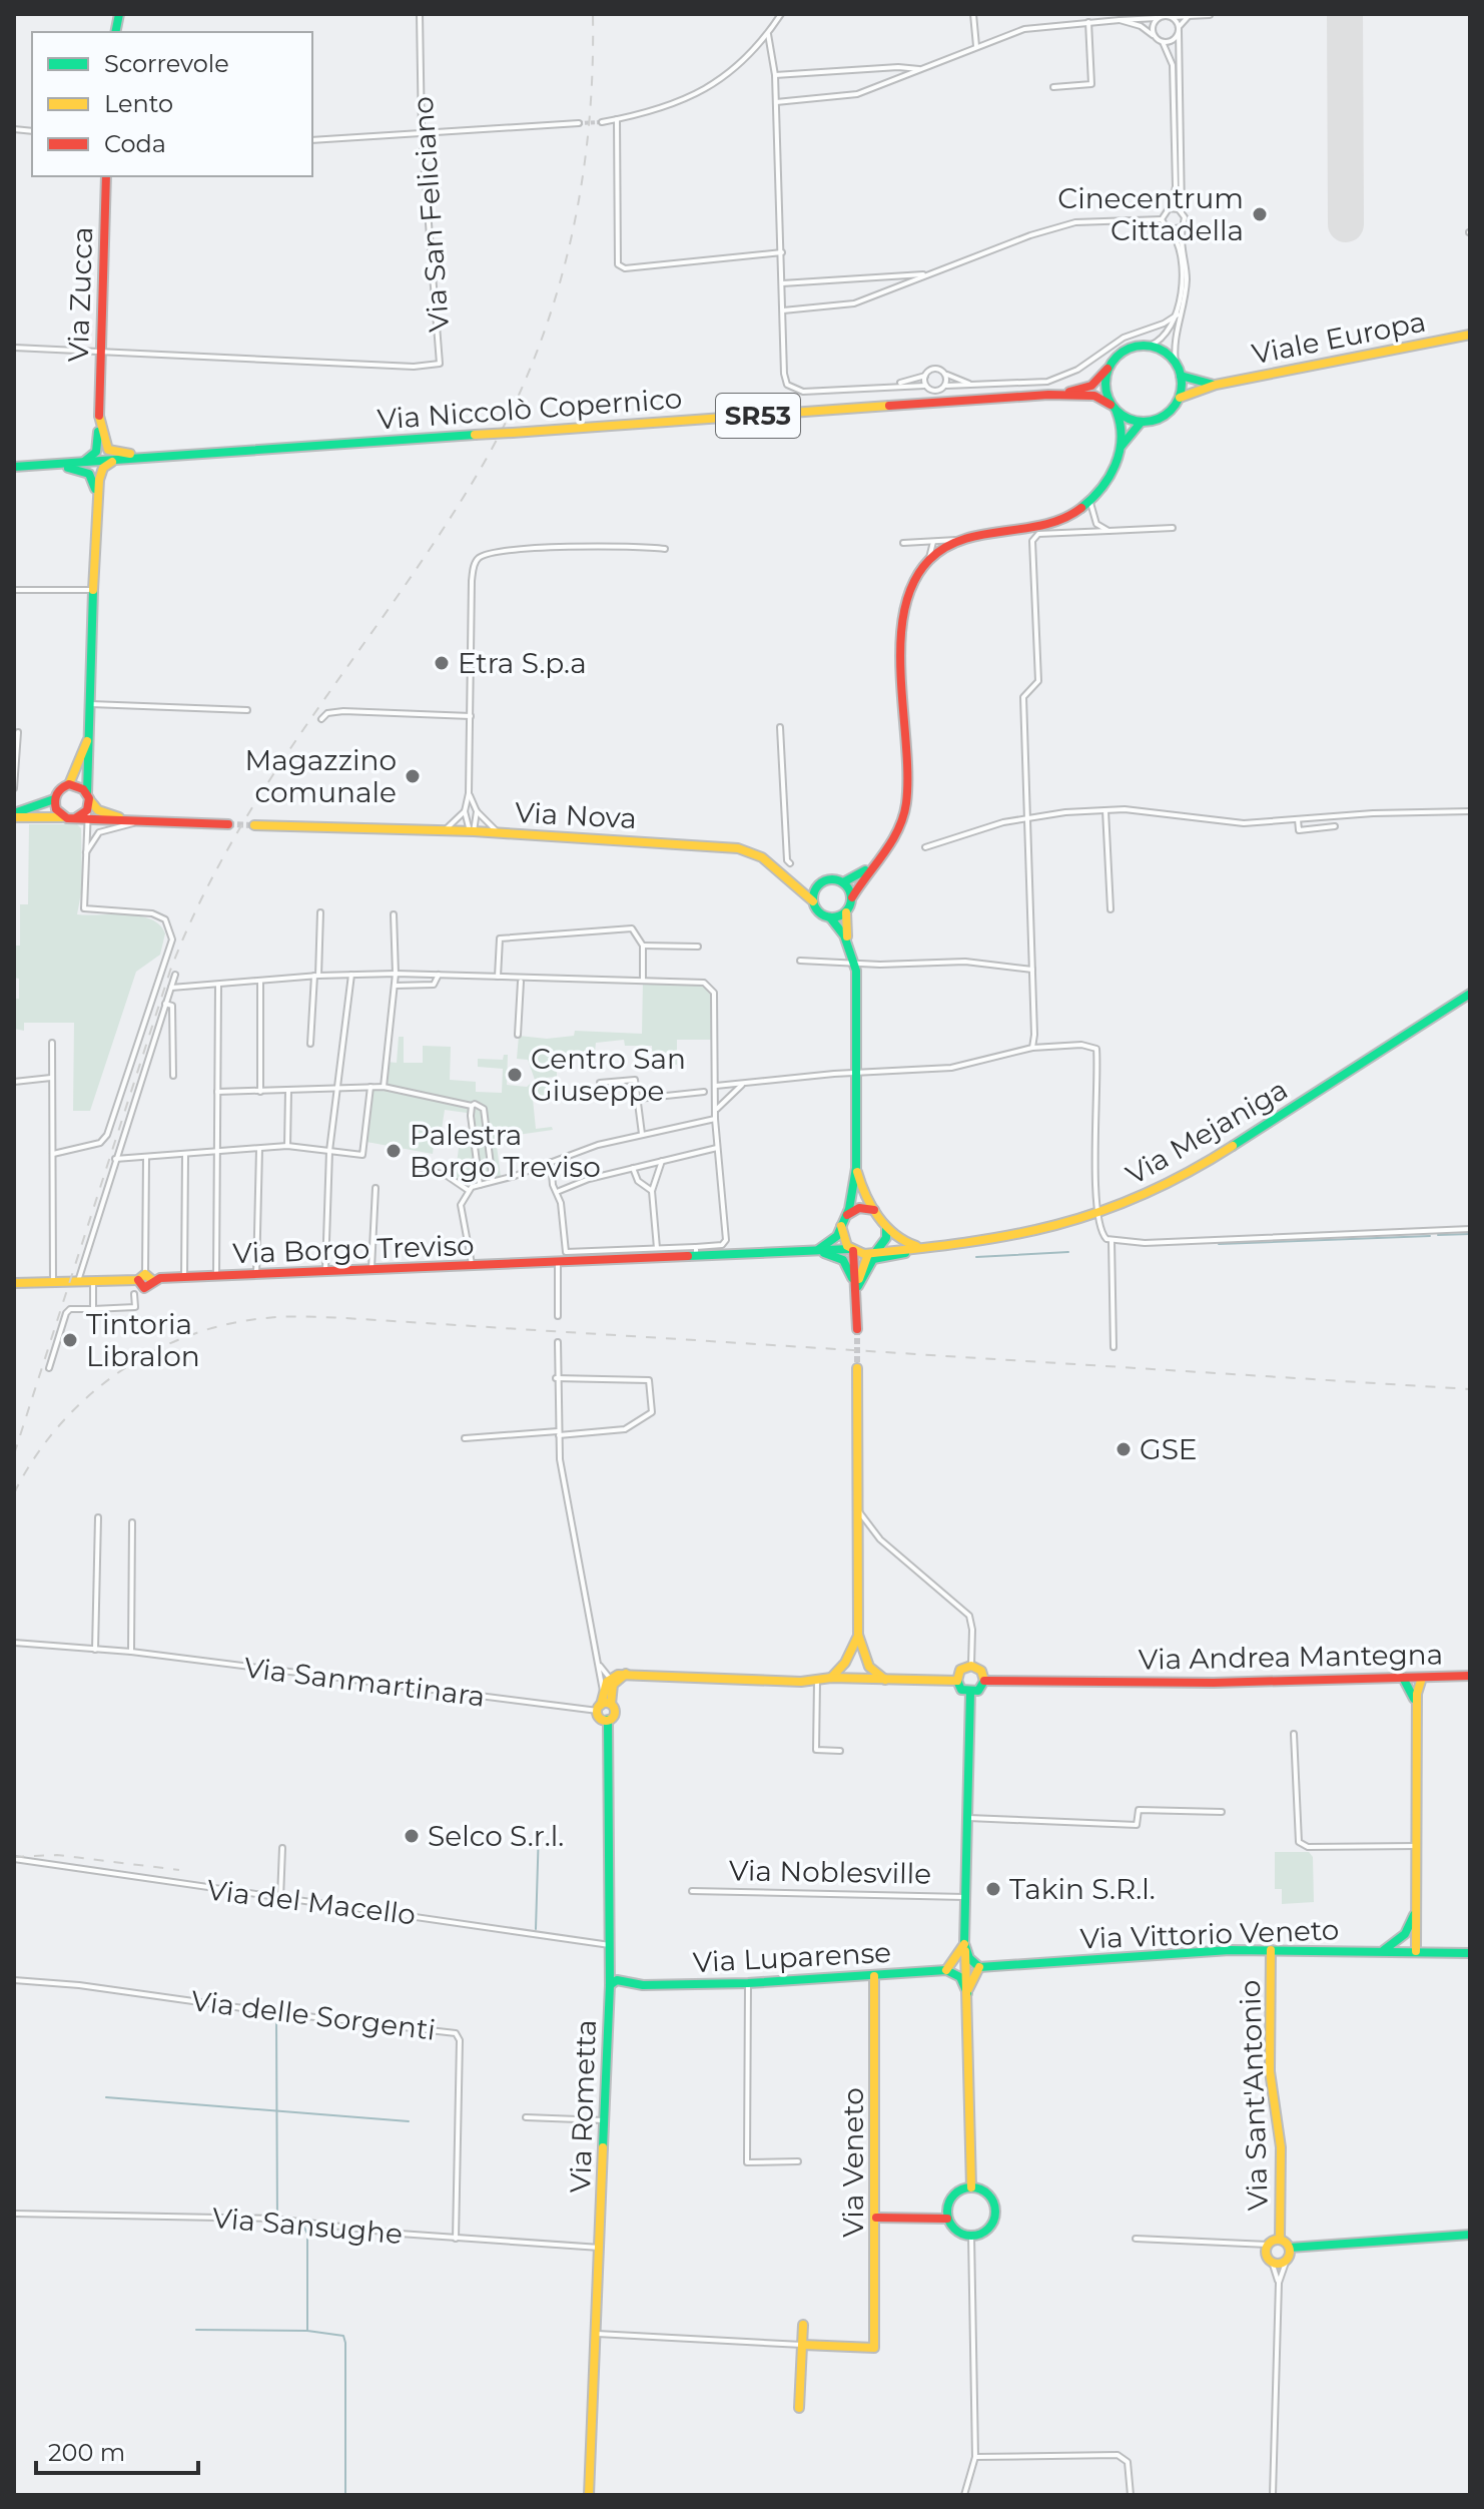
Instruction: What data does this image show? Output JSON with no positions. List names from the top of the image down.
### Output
{
  "streets": {
    "main road": [
      "Via Zucca",
      "Viale Europa",
      "Via Niccolò Copernico",
      "SR53",
      "Via Nova",
      "Via Mejaniga",
      "Via Borgo Treviso",
      "Via Andrea Mantegna",
      "Via Noblesville",
      "Via Vittorio Veneto",
      "Via Luparense",
      "Via Sant'Antonio",
      "Via Rometta",
      "Via Veneto"
    ],
    "street": [
      "Via San Feliciano",
      "Via Sanmartinara",
      "Via del Macello",
      "Via delle Sorgenti",
      "Via Sansughe"
    ]
  },
  "crossings": [
    ["Via San Feliciano", "Via Zucca"],
    ["Viale Europa", "Via Niccolò Copernico"],
    ["Viale Europa", "SR53"],
    ["Via Niccolò Copernico", "SR53"],
    ["Via Nova", "Via Mejaniga"],
    ["Via Mejaniga", "Via Borgo Treviso"],
    ["Via Andrea Mantegna", "Via Noblesville"],
    ["Via Noblesville", "Via Luparense"],
    ["Via del Macello", "Via Rometta"],
    ["Via Vittorio Veneto", "Via Sant'Antonio"],
    ["Via Luparense", "Via Rometta"],
    ["Via Luparense", "Via Veneto"],
    ["Via delle Sorgenti", "Via Sansughe"],
    ["Via Rometta", "Via Sansughe"]
  ],
  "places": [
    "Cinecentrum Cittadella",
    "Etra S.p.a",
    "Magazzino comunale",
    "Centro San Giuseppe",
    "Palestra Borgo Treviso",
    "Tintoria Libralon",
    "GSE",
    "Selco S.r.l.",
    "Takin S.R.l."
  ],
  "legend": ["Scorrevole", "Lento", "Coda"],
  "scale_bar": "200 m"
}
